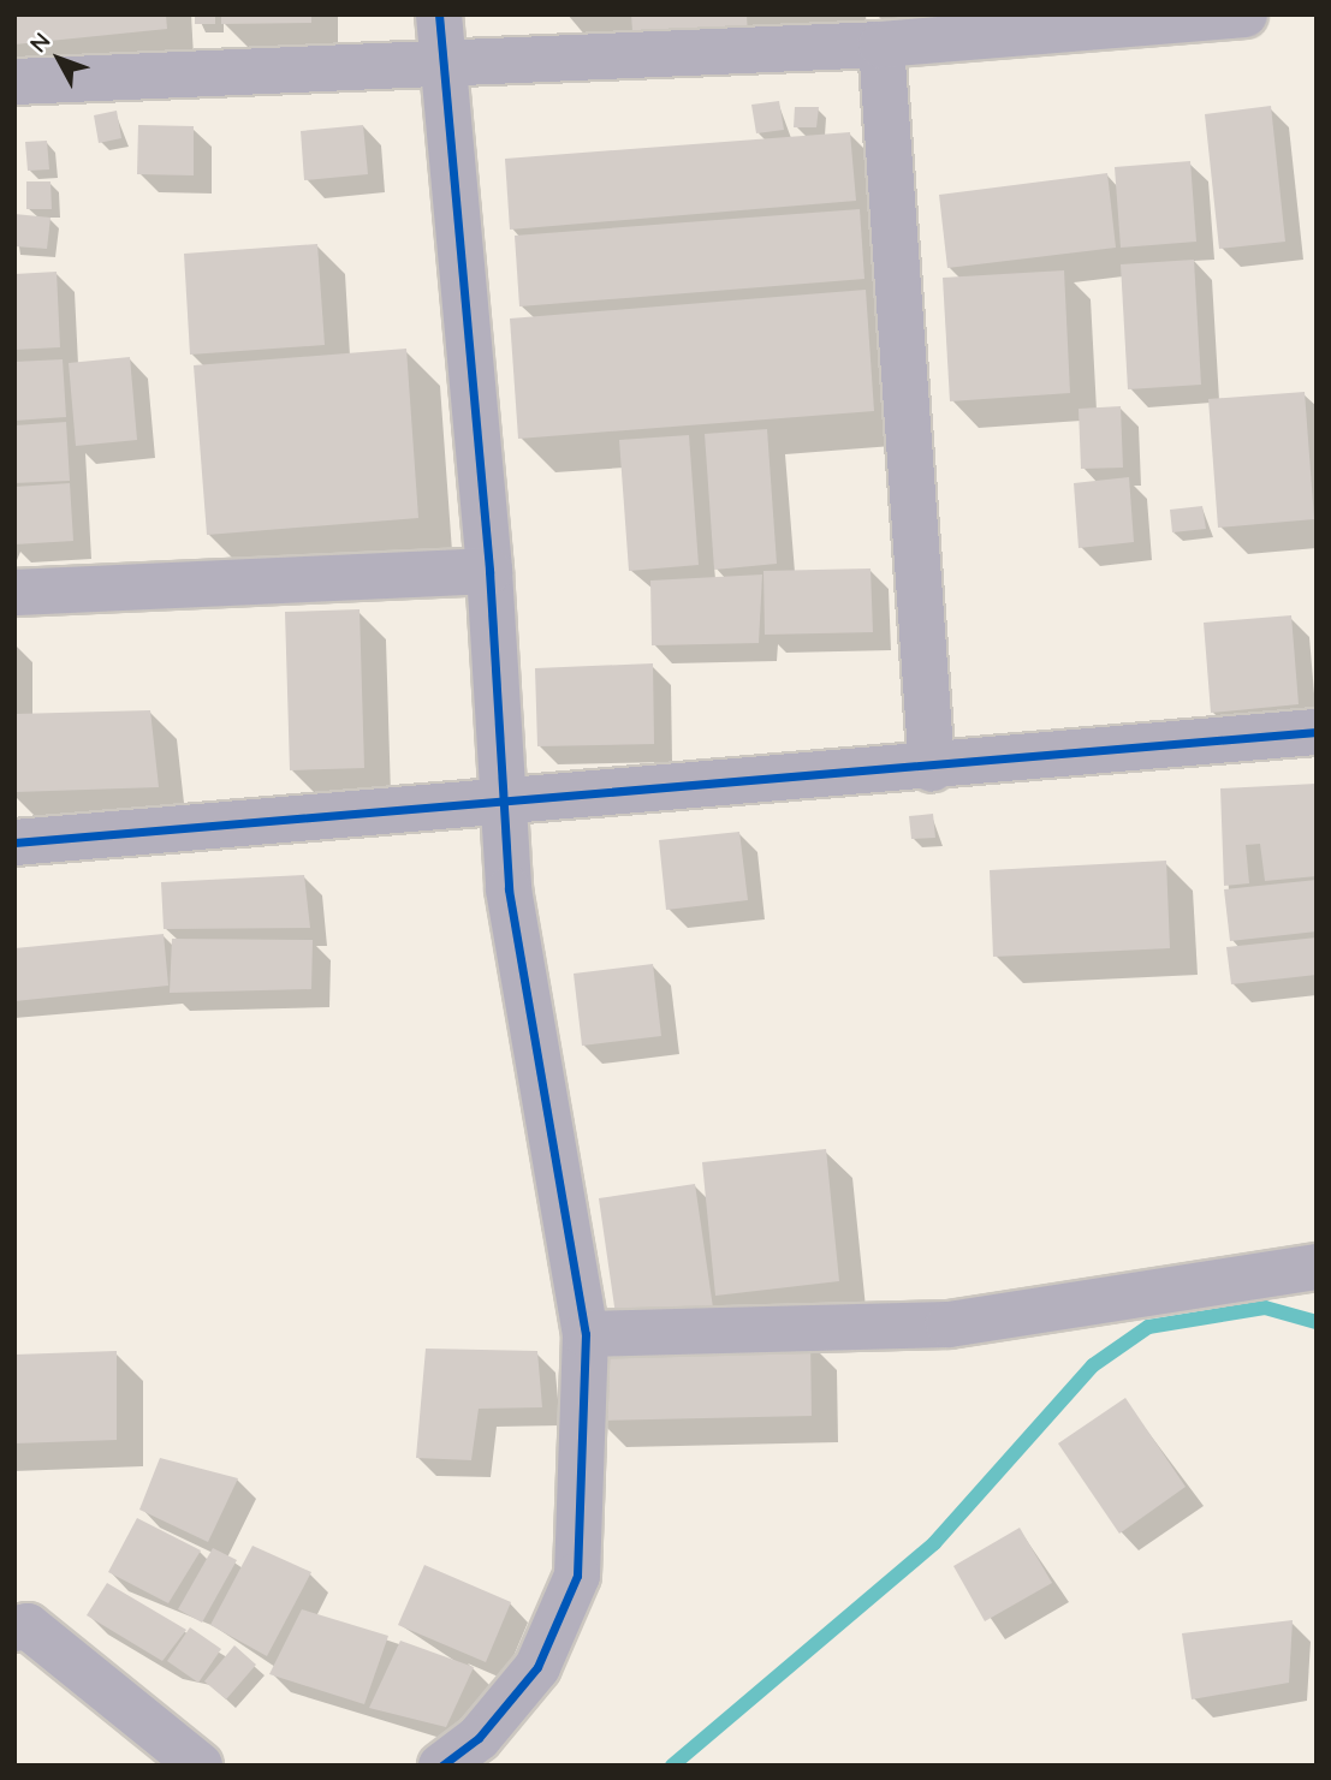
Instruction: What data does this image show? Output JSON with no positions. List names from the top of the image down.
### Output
{
  "north": "top left"
}
